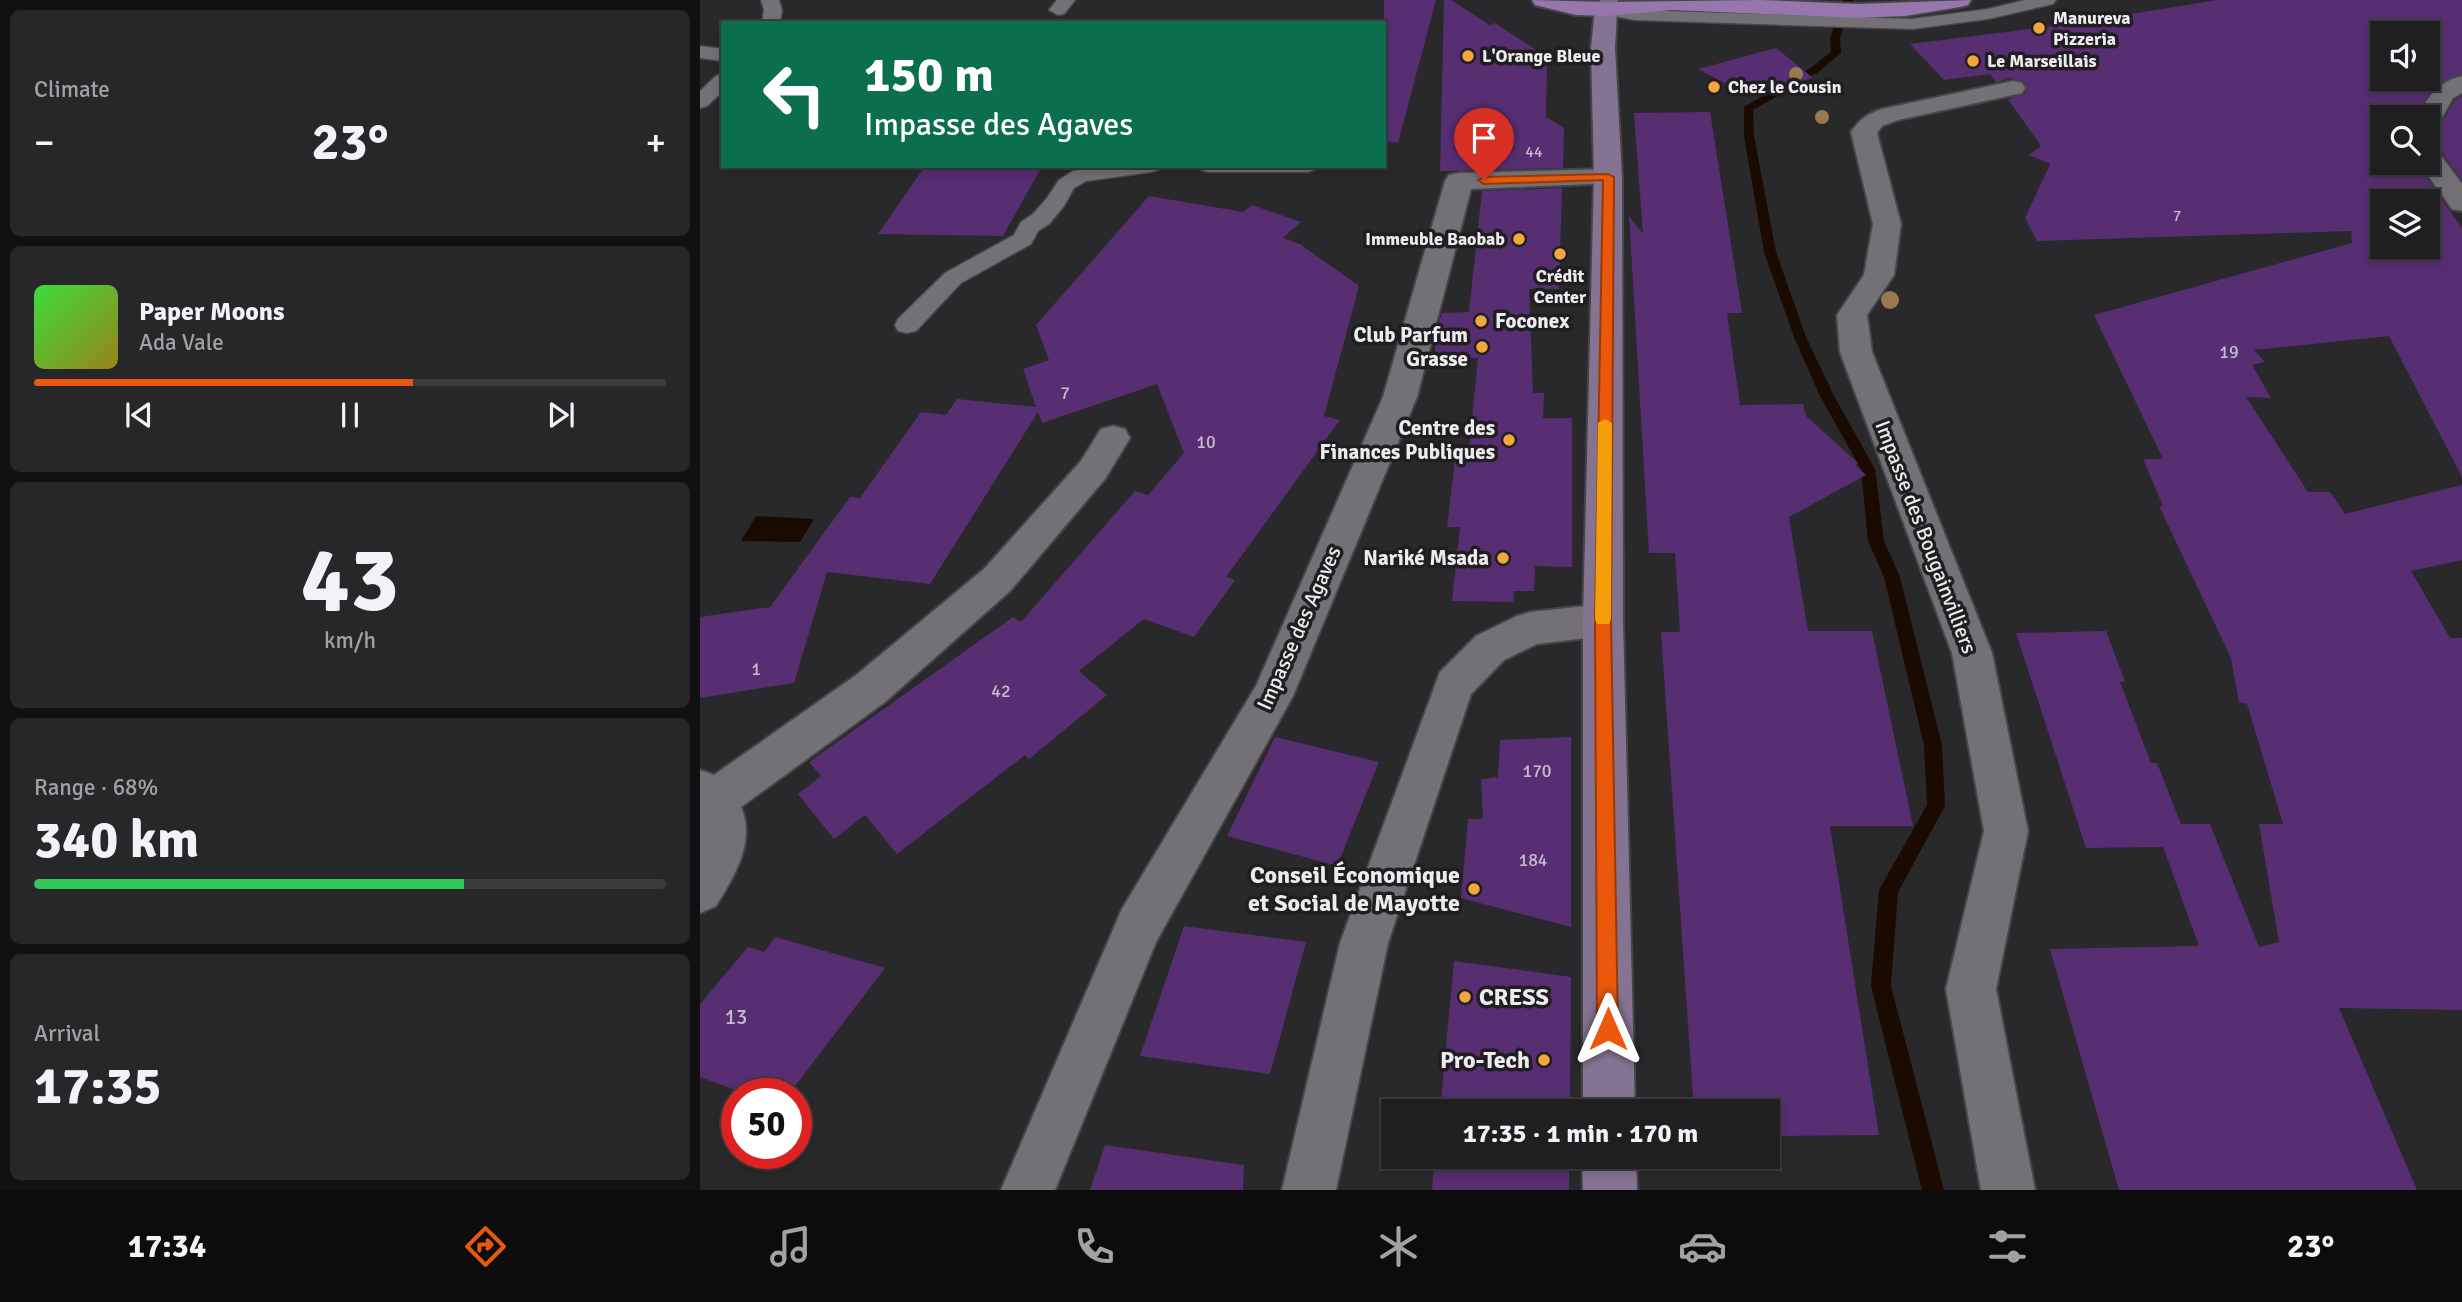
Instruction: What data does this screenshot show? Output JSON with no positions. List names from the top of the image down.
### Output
{
  "streets": {
    "street": ["Impasse des Bougainvilliers", "Impasse des Agaves"]
  },
  "places": [
    "Manureva Pizzeria",
    "L'Orange Bleue",
    "Le Marseillais",
    "Chez le Cousin",
    "Immeuble Baobab",
    "Crédit Center",
    "Foconex",
    "Club Parfum Grasse",
    "Centre des Finances Publiques",
    "Nariké Msada",
    "Conseil Économique et Social de Mayotte",
    "CRESS",
    "Pro-Tech"
  ],
  "house_numbers": [
    "44",
    "7",
    "19",
    "7",
    "10",
    "1",
    "42",
    "170",
    "184",
    "13"
  ],
  "page": {
    "tile": [
      "Climate",
      ["43", "km/h"],
      ["Range · 68%", "340 km"],
      ["Arrival", "17:35"]
    ],
    "turn": ["150 m", "Impasse des Agaves"],
    "heat": ["−", "23°", "+"],
    "song": ["Paper Moons", "Ada Vale"],
    "limit": "50",
    "trip": "17:35 · 1 min · 170 m",
    "tabs": ["17:34", "23°"]
  }
}
